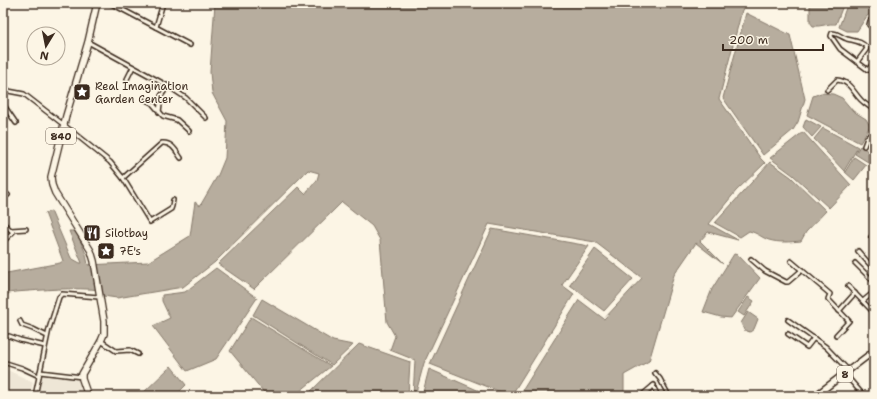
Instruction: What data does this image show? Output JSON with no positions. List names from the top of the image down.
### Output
{
  "streets": {
    "highway": ["840"],
    "main road": ["8"]
  },
  "places": {
    "place": ["Real Imagination Garden Center", "7E's"],
    "restaurant": ["Silotbay"]
  },
  "scale_bar": "200 m",
  "north": "bottom"
}
